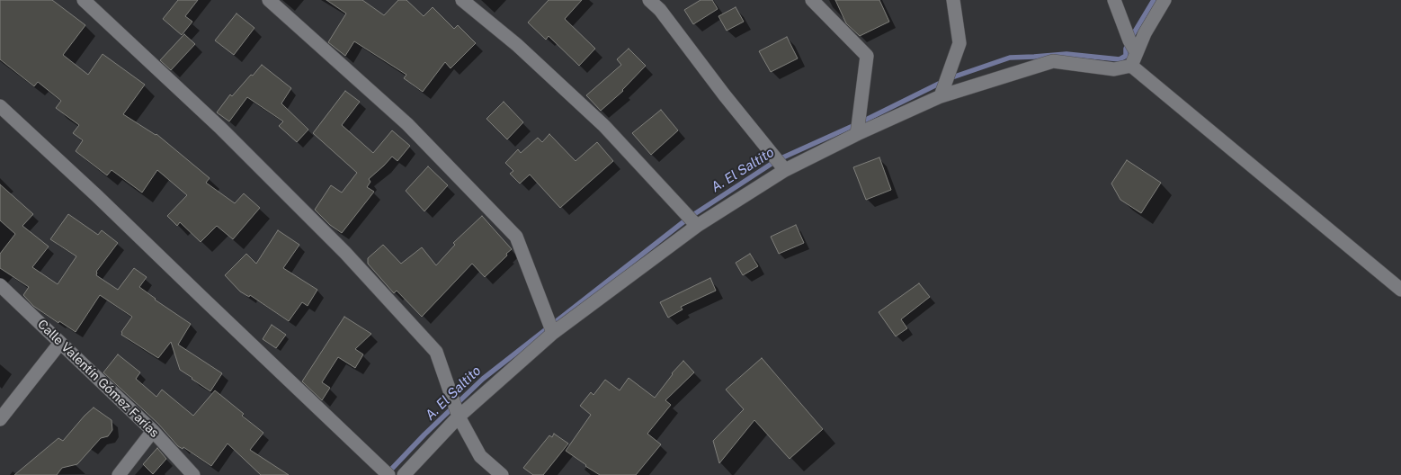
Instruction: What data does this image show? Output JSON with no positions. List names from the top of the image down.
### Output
{
  "streets": {
    "street": ["Calle Valentín Gómez Farías"]
  },
  "water": ["A. El Saltito"]
}
